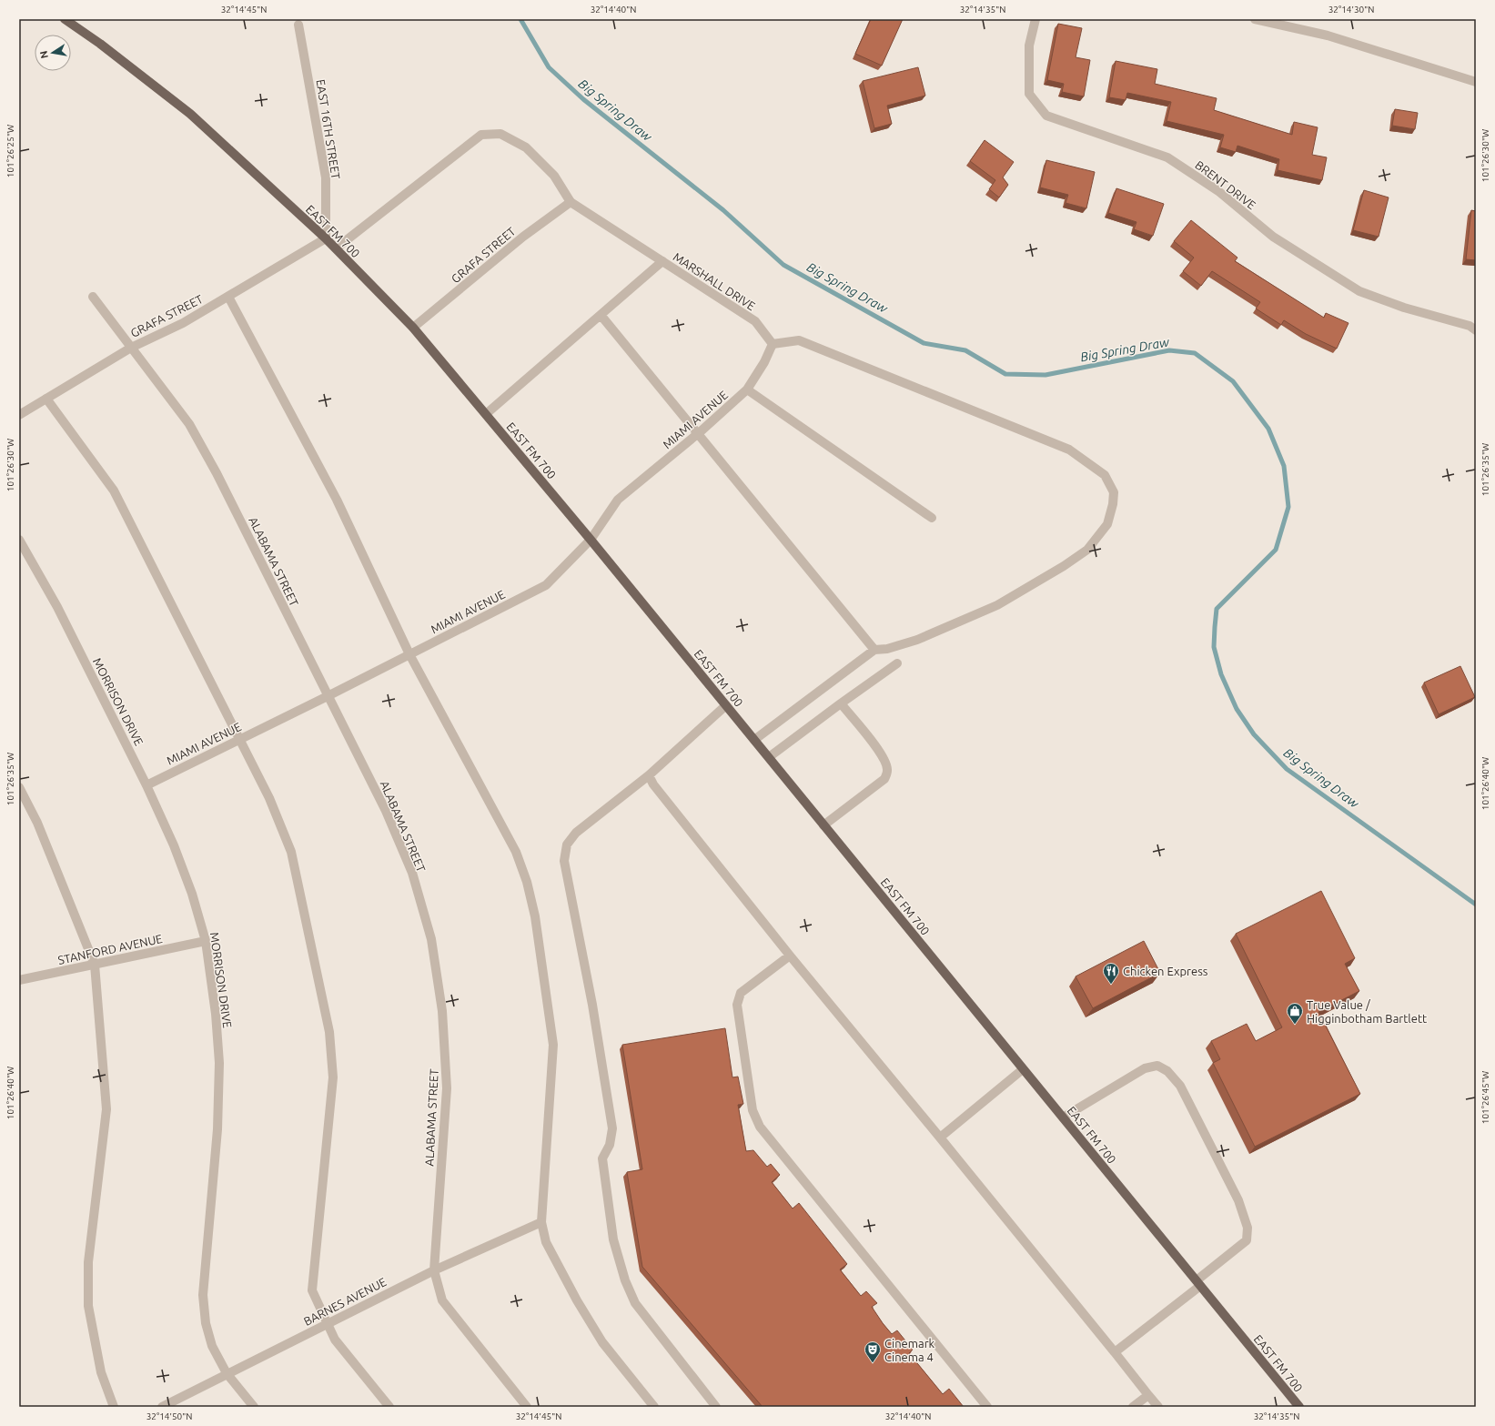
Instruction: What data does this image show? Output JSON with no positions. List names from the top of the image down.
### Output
{
  "streets": {
    "main road": ["EAST FM 700"],
    "street": [
      "EAST 16TH STREET",
      "BRENT DRIVE",
      "GRAFA STREET",
      "MARSHALL DRIVE",
      "MIAMI AVENUE",
      "ALABAMA STREET",
      "MORRISON DRIVE",
      "STANFORD AVENUE",
      "BARNES AVENUE"
    ]
  },
  "crossings": [
    ["EAST 16TH STREET", "EAST FM 700"],
    ["EAST 16TH STREET", "GRAFA STREET"],
    ["EAST FM 700", "GRAFA STREET"],
    ["EAST FM 700", "MIAMI AVENUE"],
    ["GRAFA STREET", "MARSHALL DRIVE"],
    ["GRAFA STREET", "ALABAMA STREET"],
    ["MIAMI AVENUE", "ALABAMA STREET"],
    ["MIAMI AVENUE", "MORRISON DRIVE"],
    ["ALABAMA STREET", "BARNES AVENUE"],
    ["MORRISON DRIVE", "STANFORD AVENUE"],
    ["MORRISON DRIVE", "BARNES AVENUE"]
  ],
  "water": ["Big Spring Draw"],
  "places": {
    "restaurant": ["Chicken Express"],
    "shop": ["True Value / Higginbotham Bartlett"],
    "theatre": ["Cinemark Cinema 4"]
  },
  "north": "left",
  "coordinates": [
    "32°14'45\"N",
    "32°14'40\"N",
    "32°14'35\"N",
    "32°14'30\"N",
    "101°26'25\"W",
    "101°26'30\"W",
    "101°26'35\"W",
    "101°26'40\"W",
    "101°26'45\"W",
    "32°14'50\"N"
  ]
}
